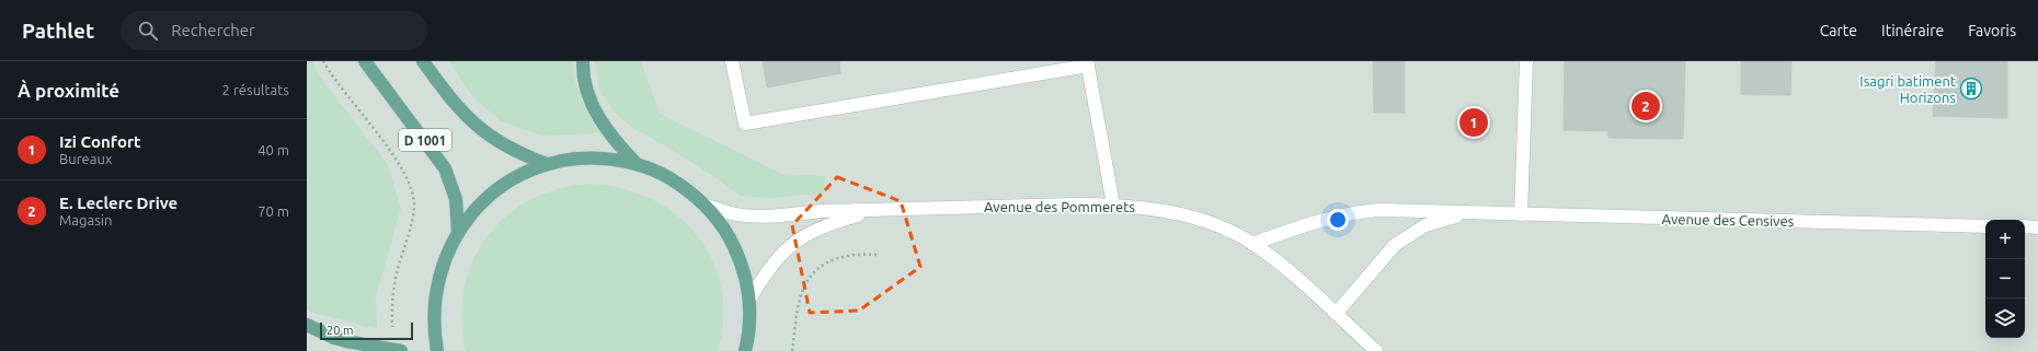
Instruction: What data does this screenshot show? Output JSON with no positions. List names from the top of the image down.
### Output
{
  "streets": {
    "main road": ["D 1001"],
    "street": ["Avenue des Pommerets", "Avenue des Censives"]
  },
  "crossings": [
    ["Avenue des Pommerets", "Avenue des Censives"]
  ],
  "places": {
    "building": ["Isagri batiment Horizons"]
  },
  "scale_bar": "20 m",
  "page": {
    "header": "Pathlet",
    "search": "Rechercher",
    "nav": ["Carte", "Itinéraire", "Favoris"],
    "heading": ["À proximité", "2 résultats"],
    "pins": ["2", "1"],
    "list": [
      {
        "mark": "1",
        "name": "Izi Confort",
        "note": "Bureaux",
        "value": "40 m"
      },
      {
        "mark": "2",
        "name": "E. Leclerc Drive",
        "note": "Magasin",
        "value": "70 m"
      }
    ],
    "map_buttons": ["+", "−"],
    "scale": "20 m"
  }
}
